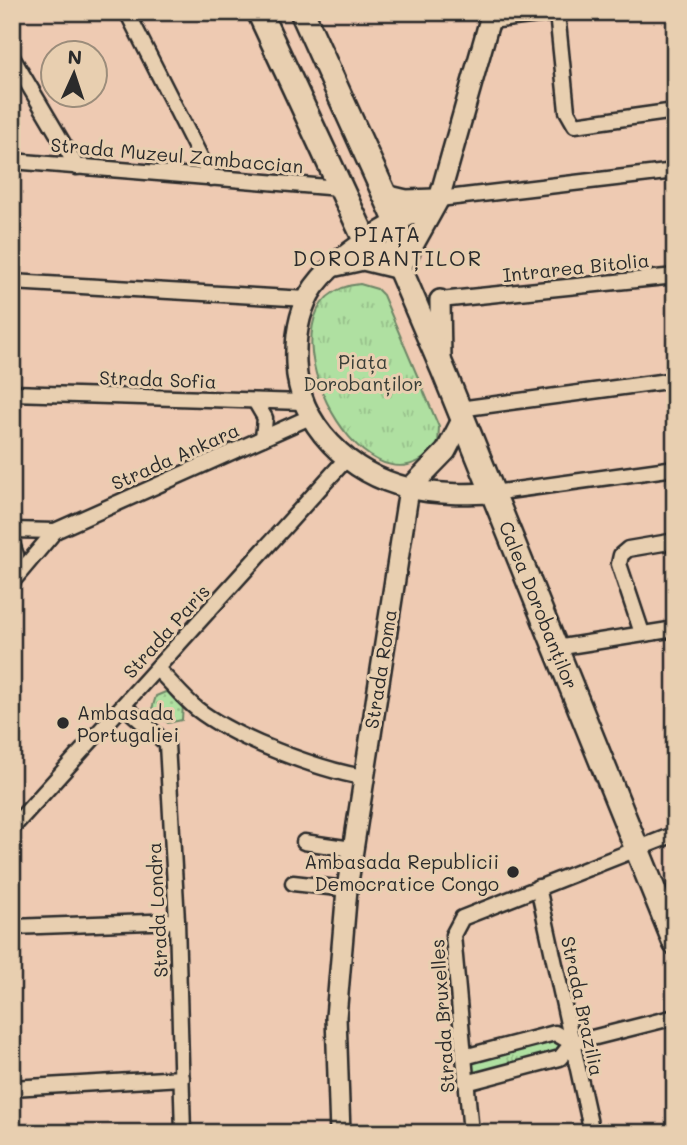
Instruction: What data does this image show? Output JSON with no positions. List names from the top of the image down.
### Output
{
  "streets": {
    "main road": ["Calea Dorobanților"],
    "street": [
      "Strada Muzeul Zambaccian",
      "Intrarea Bitolia",
      "Strada Sofia",
      "Strada Ankara",
      "Strada Paris",
      "Strada Roma",
      "Strada Londra",
      "Strada Brazilia",
      "Strada Bruxelles"
    ]
  },
  "crossings": [
    ["Strada Muzeul Zambaccian", "Calea Dorobanților"],
    ["Strada Sofia", "Strada Ankara"],
    ["Strada Sofia", "Calea Dorobanților"],
    ["Strada Sofia", "Strada Paris"],
    ["Strada Sofia", "Strada Roma"],
    ["Strada Ankara", "Calea Dorobanților"],
    ["Strada Ankara", "Strada Paris"],
    ["Strada Ankara", "Strada Roma"],
    ["Calea Dorobanților", "Strada Paris"],
    ["Calea Dorobanților", "Strada Roma"],
    ["Calea Dorobanților", "Strada Bruxelles"],
    ["Strada Paris", "Strada Roma"],
    ["Strada Paris", "Strada Londra"],
    ["Strada Brazilia", "Strada Bruxelles"]
  ],
  "districts": ["PIAȚA DOROBANȚILOR"],
  "parks": ["Piața Dorobanților"],
  "places": ["Ambasada Portugaliei", "Ambasada Republicii Democratice Congo"],
  "north": "top"
}
